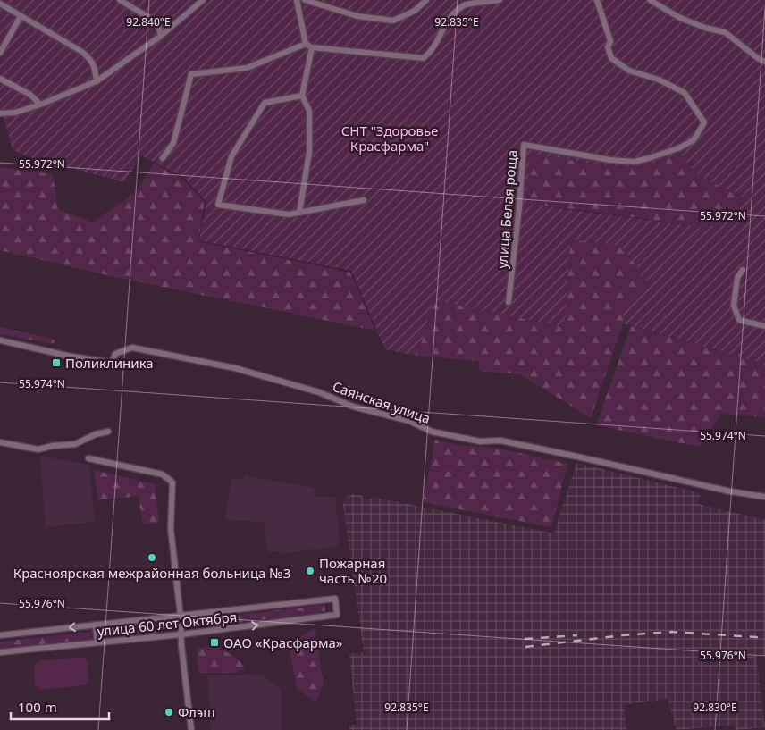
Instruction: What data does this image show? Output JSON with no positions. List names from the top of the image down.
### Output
{
  "streets": {
    "street": ["улица Белая роща", "Саянская улица", "улица 60 лет Октября"]
  },
  "parks": ["СНТ \"Здоровье Красфарма\""],
  "places": {
    "transit": ["Поликлиника", "ОАО «Красфарма»"],
    "other": ["Красноярская межрайонная больница №3", "Пожарная часть №20", "Флэш"]
  },
  "scale_bar": "100 m",
  "coordinates": [
    "92.840°E",
    "92.835°E",
    "55.972°N",
    "55.974°N",
    "55.976°N",
    "92.830°E"
  ]
}
